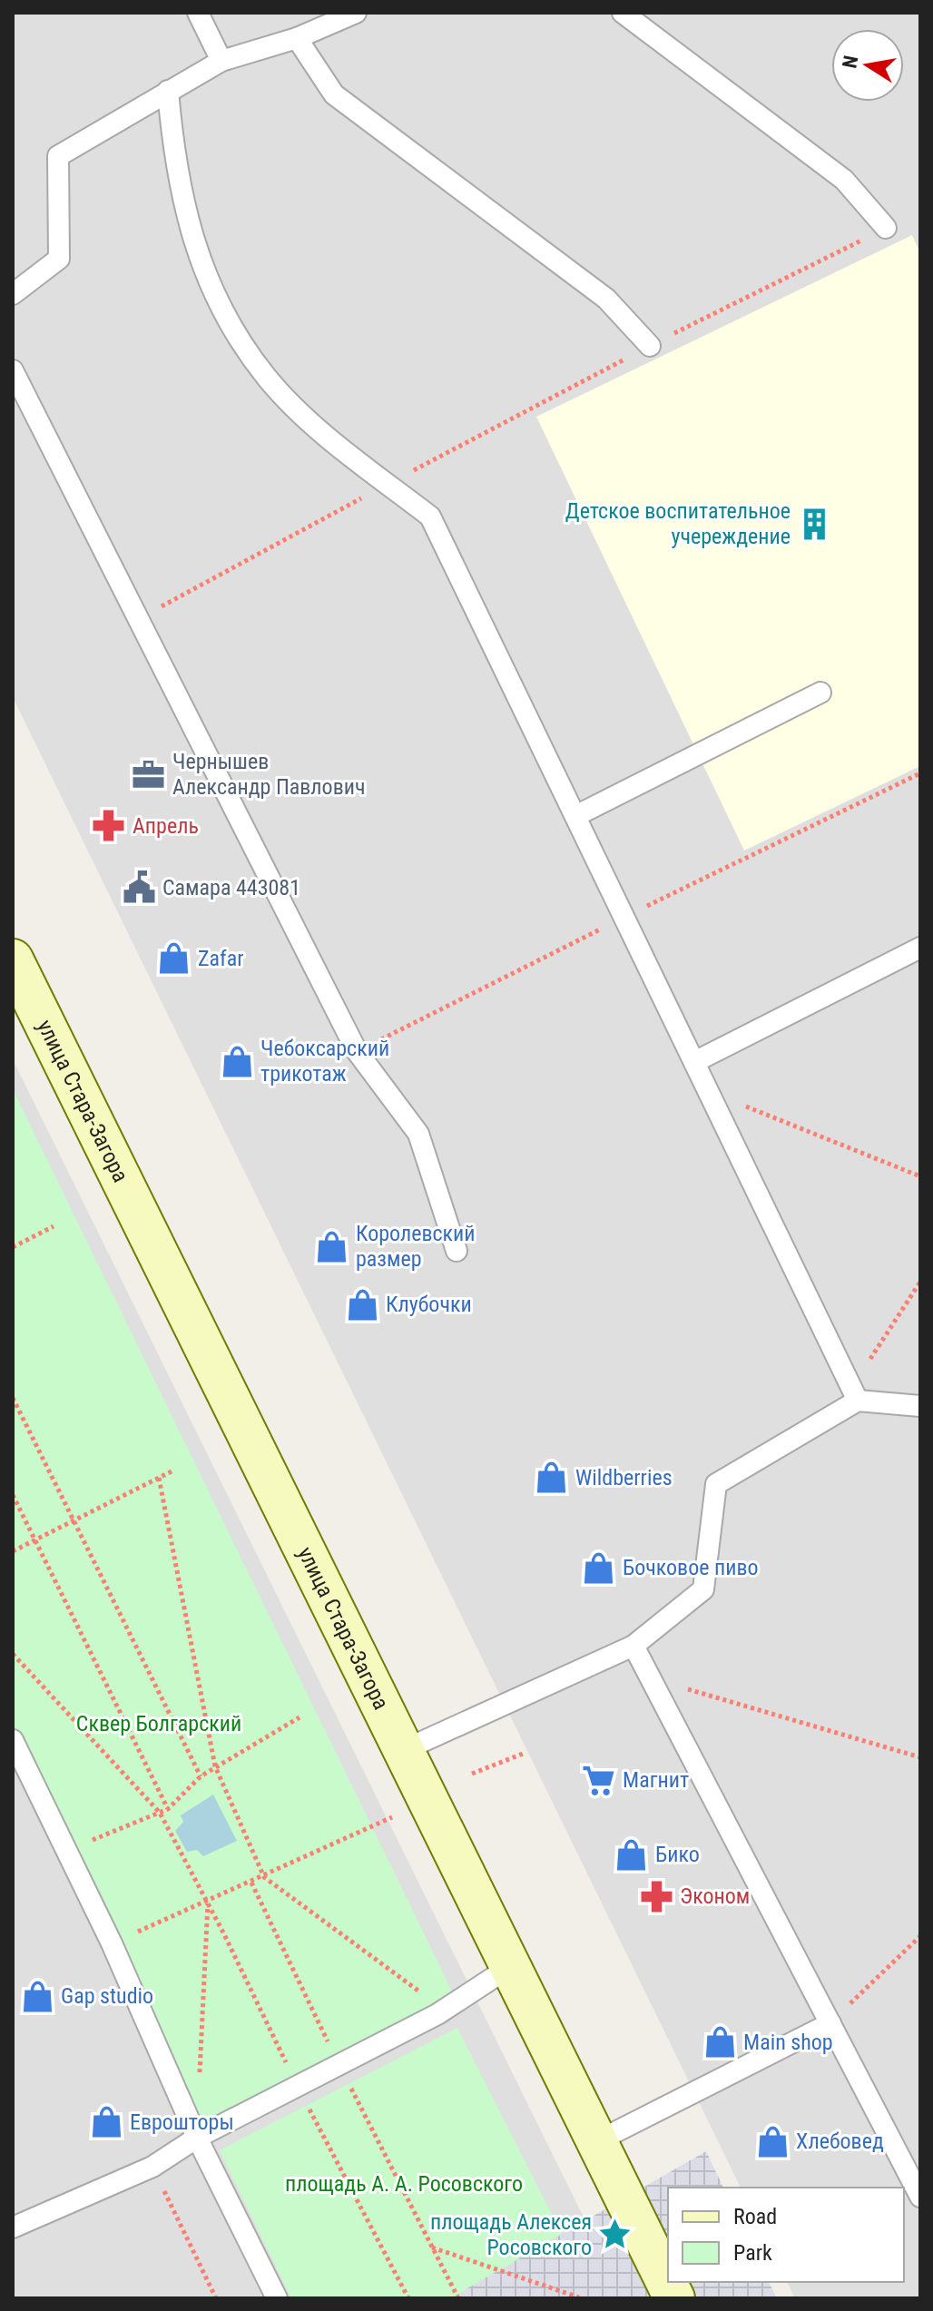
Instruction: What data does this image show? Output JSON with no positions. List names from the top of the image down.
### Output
{
  "streets": {
    "main road": ["улица Стара-Загора"]
  },
  "parks": ["Сквер Болгарский", "площадь А. А. Росовского"],
  "places": {
    "building": ["Детское воспитательное учереждение"],
    "office": ["Чернышев Александр Павлович"],
    "pharmacy": ["Апрель", "Эконом"],
    "public building": ["Самара 443081"],
    "shop": [
      "Zafar",
      "Чебоксарский трикотаж",
      "Королевский размер",
      "Клубочки",
      "Wildberries",
      "Бочковое пиво",
      "Бико",
      "Gap studio",
      "Main shop",
      "Еврошторы",
      "Хлебовед"
    ],
    "supermarket": ["Магнит"],
    "place": ["площадь Алексея Росовского"]
  },
  "legend": ["Road", "Park"],
  "north": "left"
}
